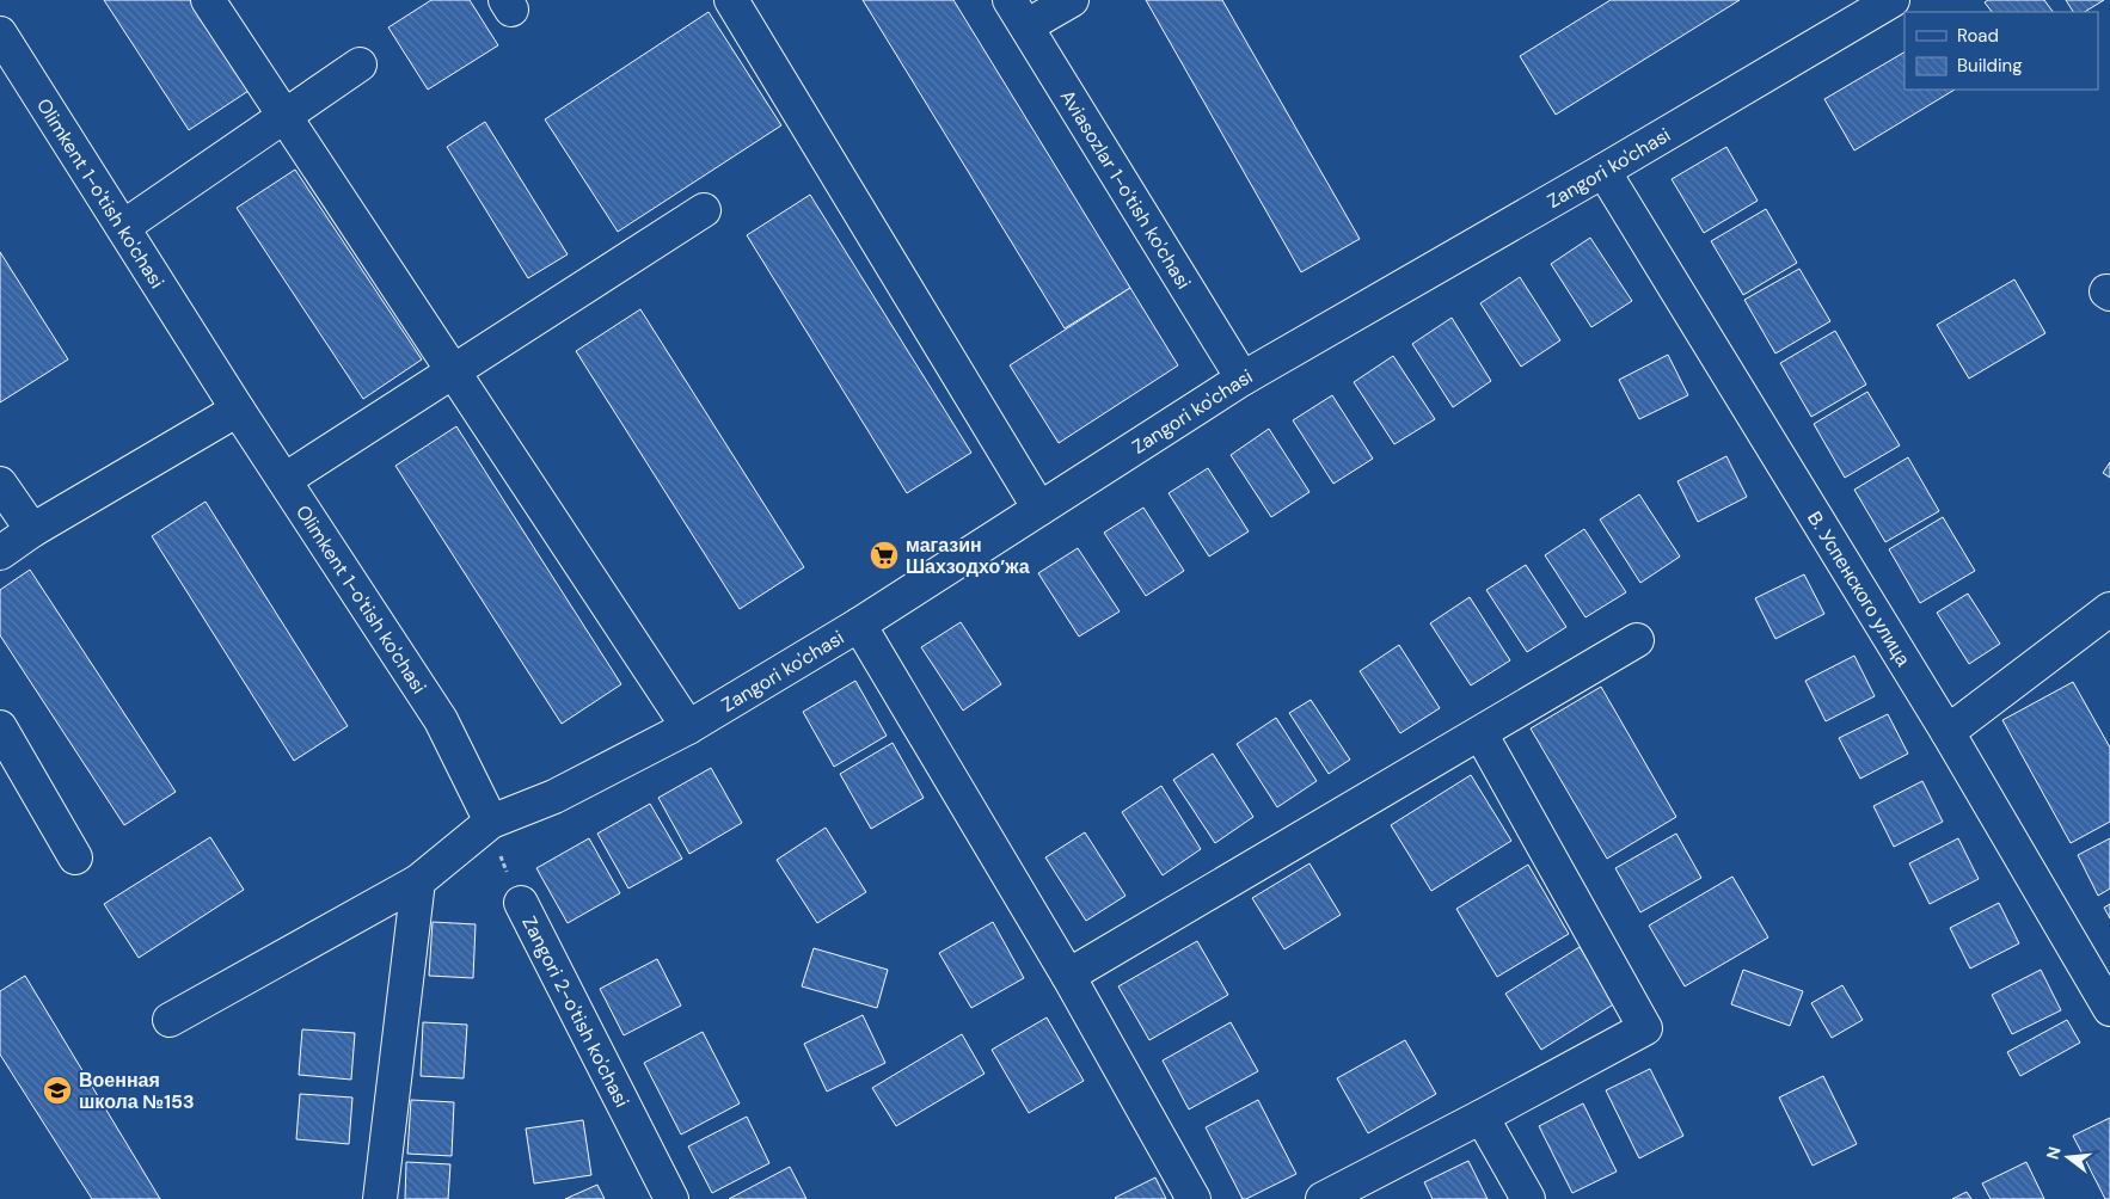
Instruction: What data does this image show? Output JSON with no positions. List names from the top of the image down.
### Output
{
  "streets": {
    "street": [
      "Zangori ko'chasi",
      "Aviasozlar 1-o'tish ko'chasi",
      "Olimkent 1-o'tish ko'chasi",
      "В. Успенского улица",
      "Zangori 2-o'tish ko'chasi"
    ]
  },
  "crossings": [
    ["Zangori ko'chasi", "Aviasozlar 1-o'tish ko'chasi"],
    ["Zangori ko'chasi", "Olimkent 1-o'tish ko'chasi"],
    ["Zangori ko'chasi", "В. Успенского улица"],
    ["Zangori ko'chasi", "Zangori 2-o'tish ko'chasi"],
    ["Olimkent 1-o'tish ko'chasi", "Zangori 2-o'tish ko'chasi"]
  ],
  "places": {
    "supermarket": ["магазин Шахзодхо’жа"],
    "school or university": ["Военная школа №153"]
  },
  "legend": ["Road", "Building"],
  "north": "left"
}
